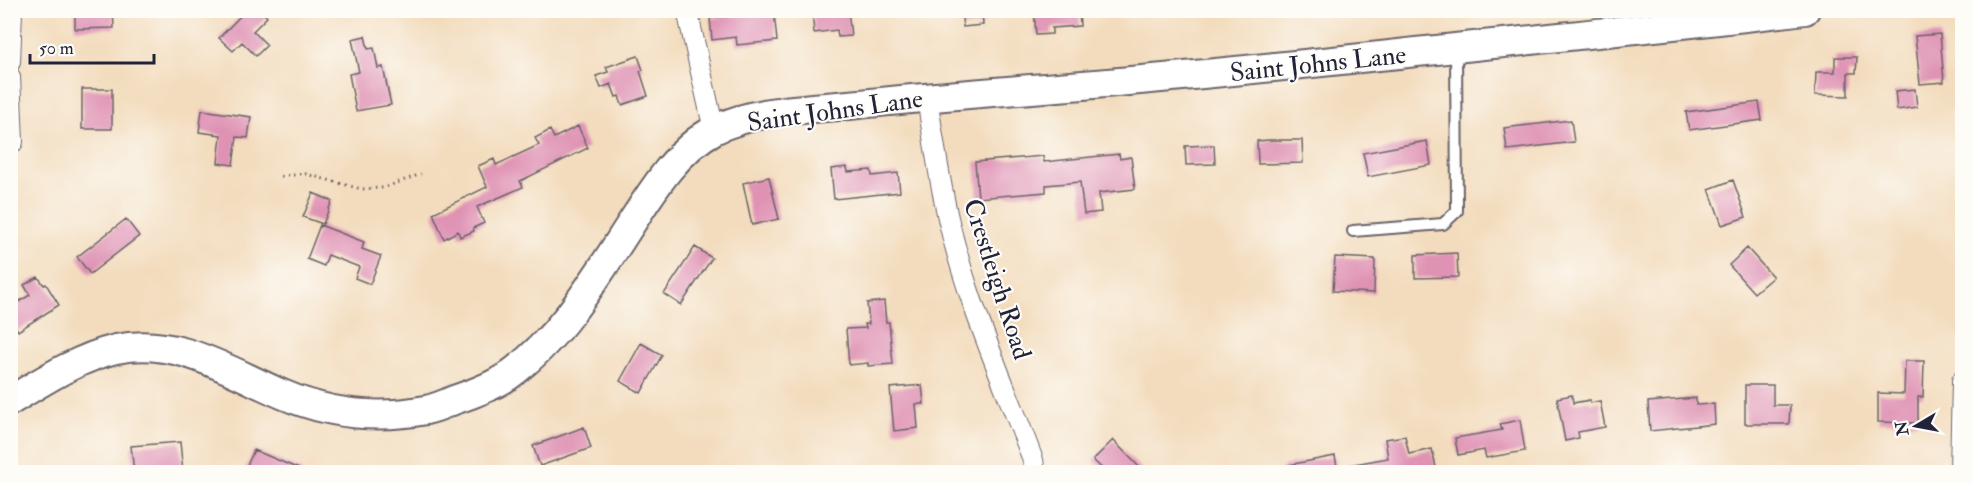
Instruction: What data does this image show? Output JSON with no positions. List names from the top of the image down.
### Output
{
  "streets": {
    "street": ["Saint Johns Lane", "Crestleigh Road"]
  },
  "crossings": [
    ["Saint Johns Lane", "Crestleigh Road"]
  ],
  "scale_bar": "50 m",
  "north": "left"
}
